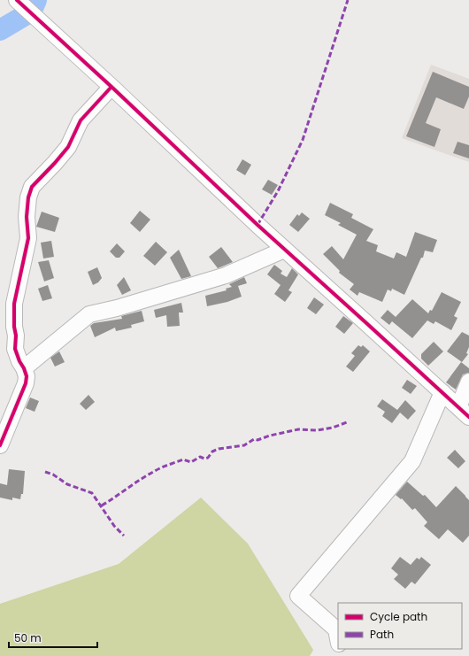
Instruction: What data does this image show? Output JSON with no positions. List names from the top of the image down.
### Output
{
  "legend": ["Cycle path", "Path"],
  "scale_bar": "50 m"
}
